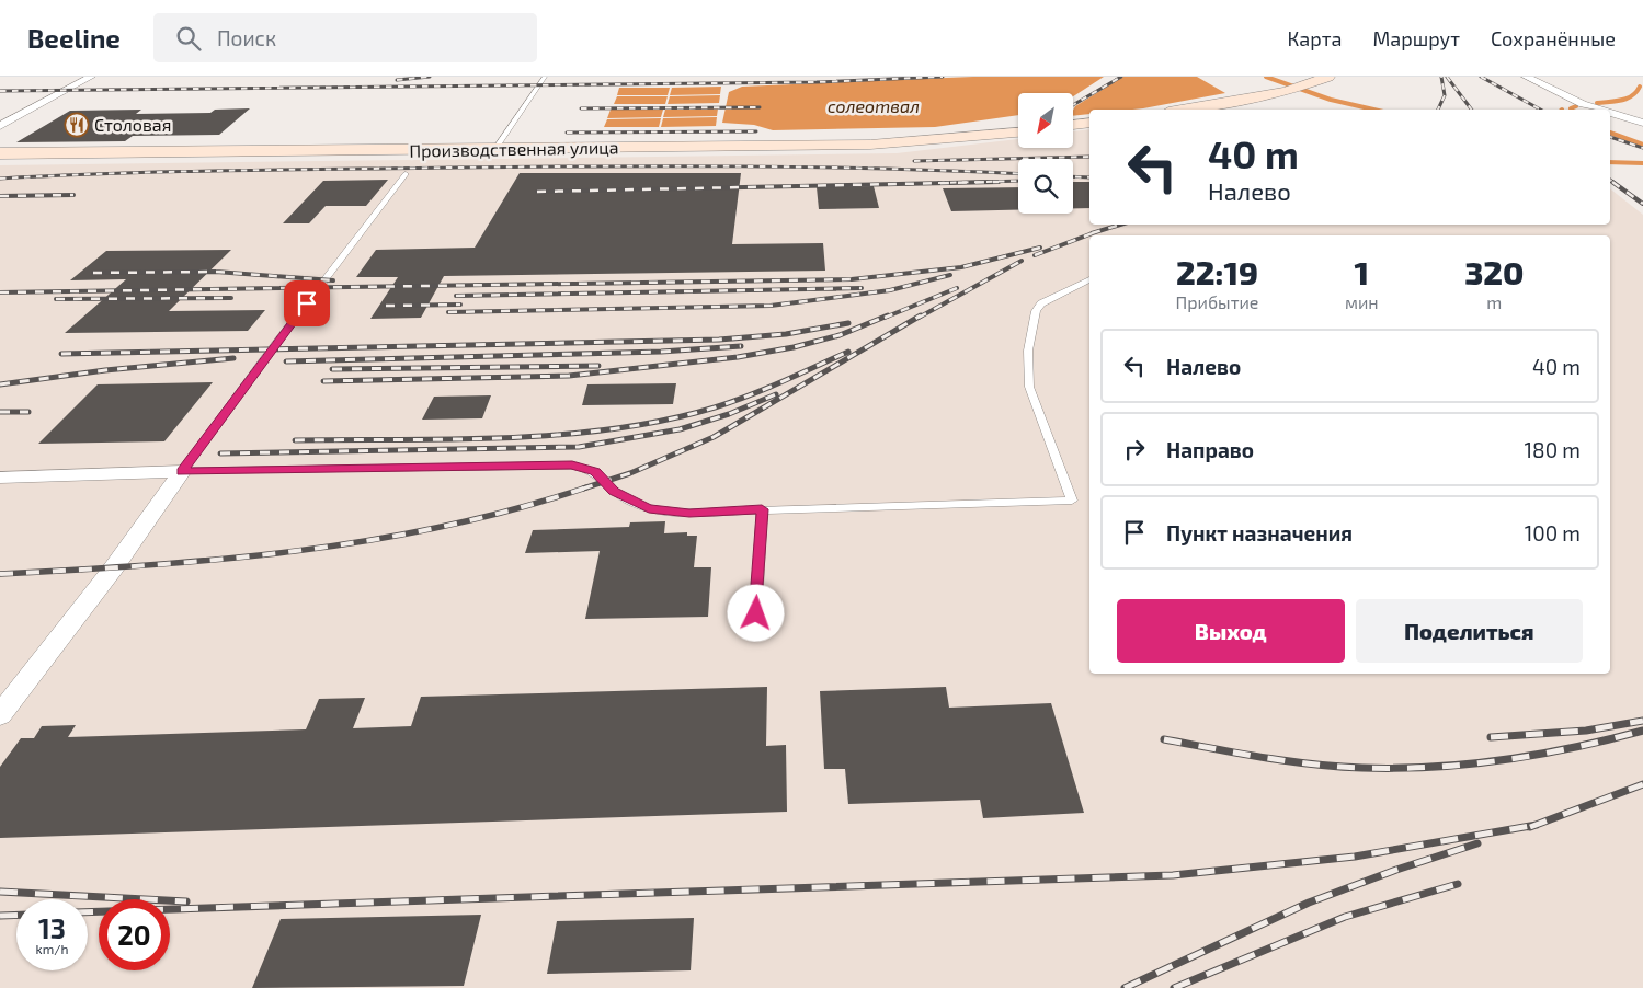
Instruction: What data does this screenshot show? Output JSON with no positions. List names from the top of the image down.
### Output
{
  "streets": {
    "main road": ["Производственная улица"]
  },
  "water": ["солеотвал"],
  "places": {
    "restaurant": ["Cтоловая"]
  },
  "north": "bottom left",
  "page": {
    "header": "Beeline",
    "search": "Поиск",
    "nav": ["Карта", "Маршрут", "Сохранённые"],
    "turn": ["40 m", "Налево"],
    "eta": [
      "22:19",
      "Прибытие",
      "1",
      "мин",
      "320",
      "m"
    ],
    "list": [
      {
        "name": "Налево",
        "value": "40 m"
      },
      {
        "name": "Направо",
        "value": "180 m"
      },
      {
        "name": "Пункт назначения",
        "value": "100 m"
      }
    ],
    "buttons": ["Выход", "Поделиться"],
    "speed": "13 km/h",
    "limit": "20"
  }
}
